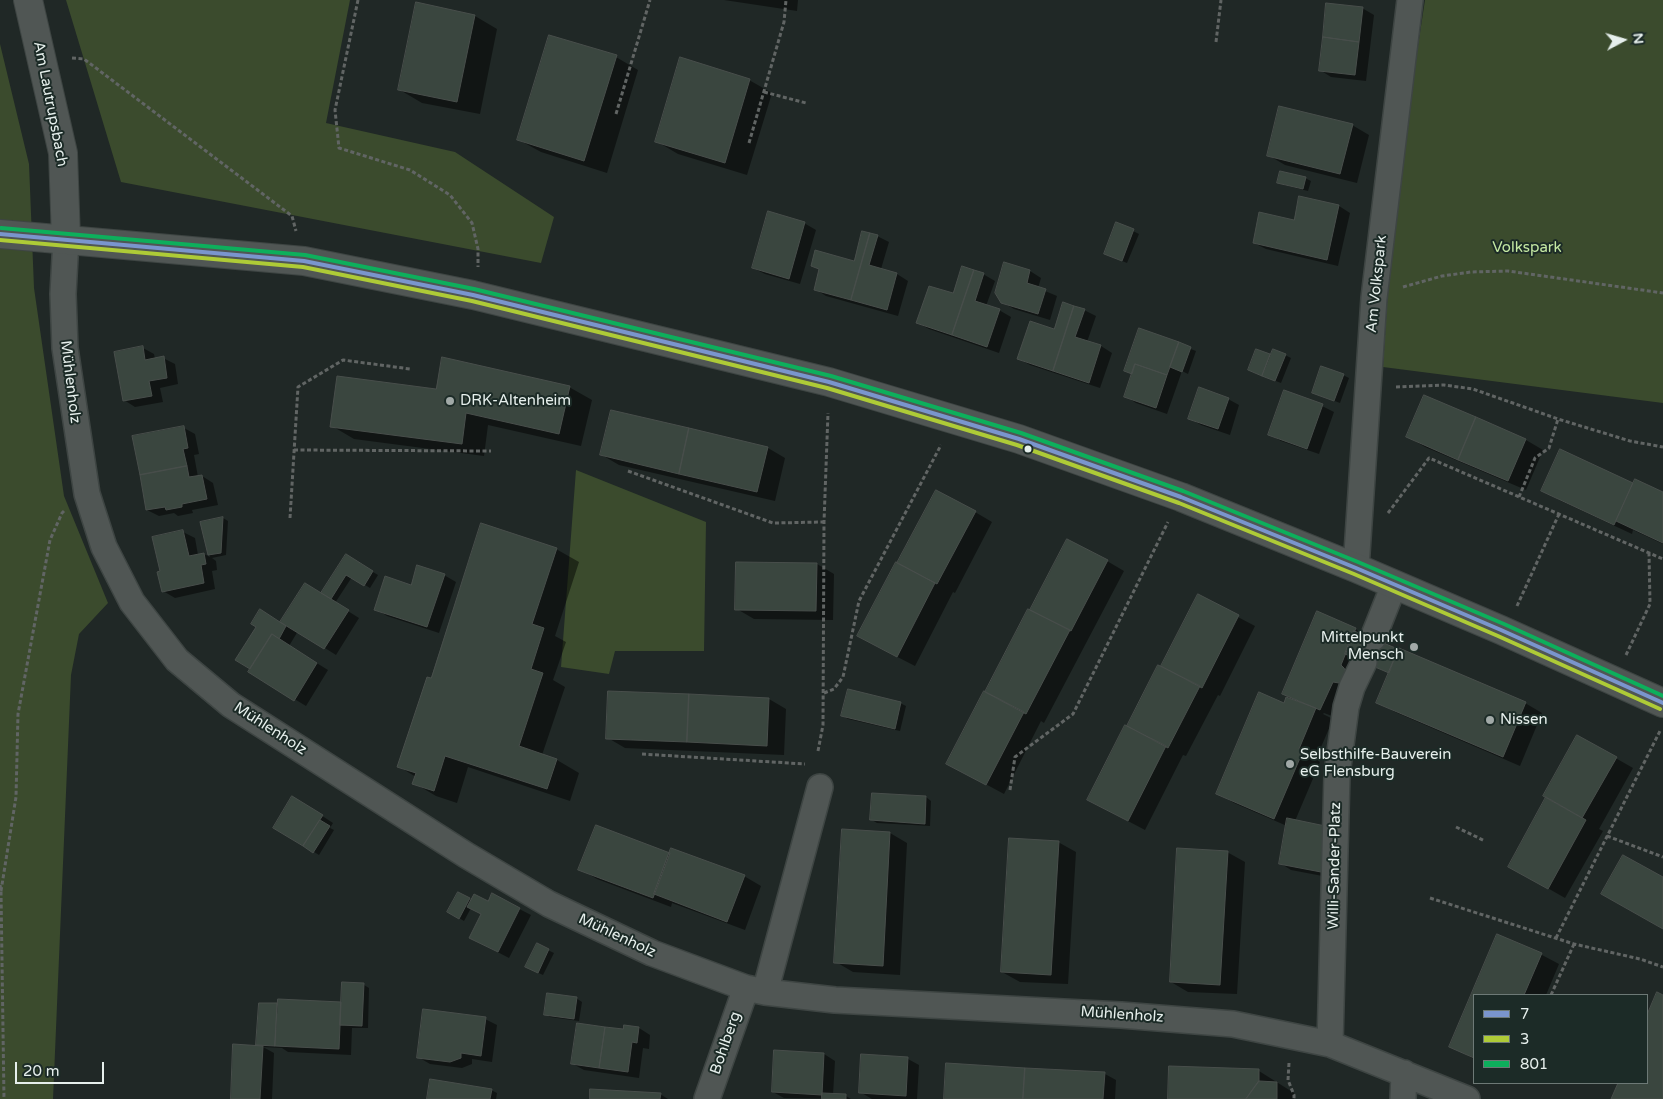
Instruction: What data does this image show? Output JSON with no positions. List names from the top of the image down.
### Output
{
  "streets": {
    "main road": ["Am Lautrupsbach"],
    "street": [
      "Am Volkspark",
      "Mühlenholz",
      "Willi-Sander-Platz",
      "Bohlberg"
    ]
  },
  "crossings": [
    ["Am Lautrupsbach", "Mühlenholz"],
    ["Mühlenholz", "Willi-Sander-Platz"],
    ["Mühlenholz", "Bohlberg"]
  ],
  "parks": ["Volkspark"],
  "places": [
    "DRK-Altenheim",
    "Mittelpunkt Mensch",
    "Nissen",
    "Selbsthilfe-Bauverein eG Flensburg"
  ],
  "lines": ["transit line 801", "transit line 7", "transit line 3"],
  "legend": ["7", "3", "801"],
  "scale_bar": "20 m",
  "north": "right"
}
